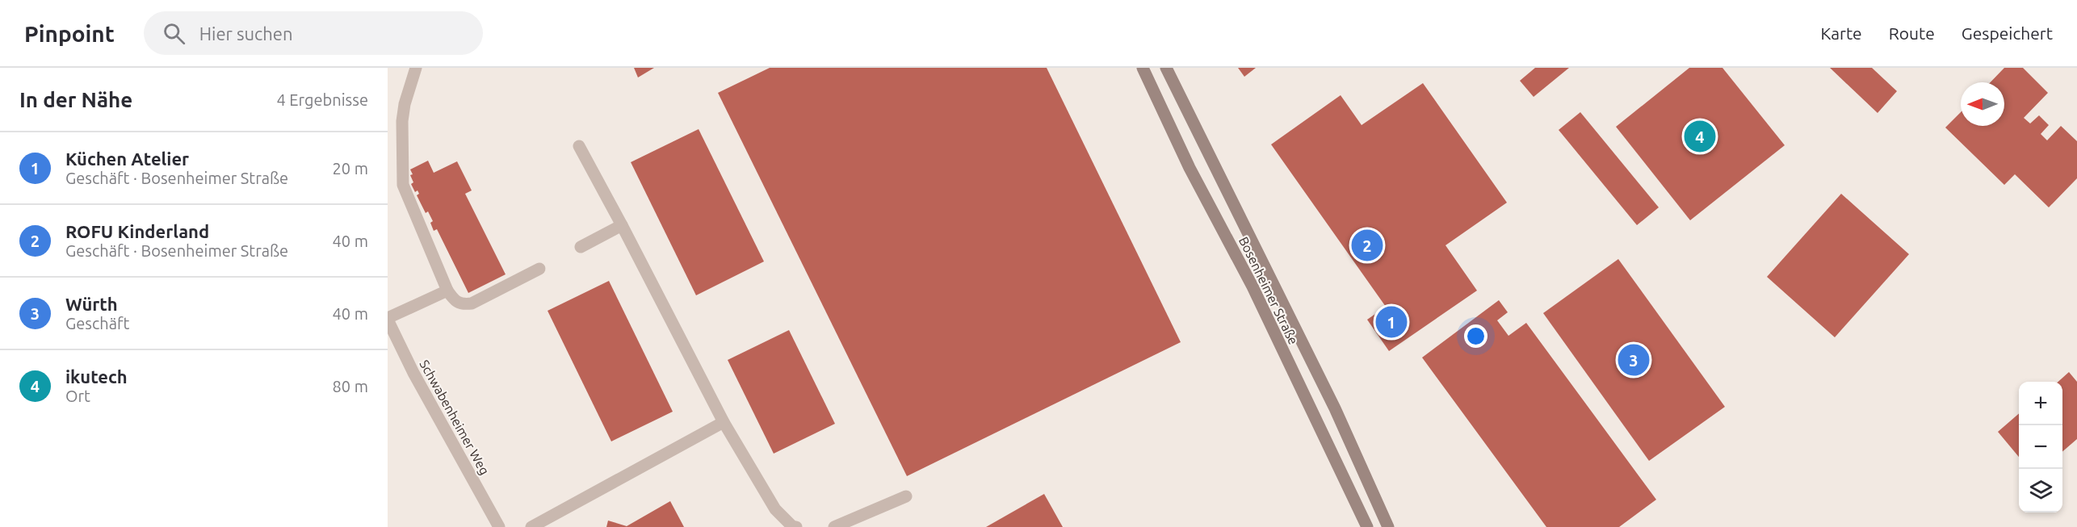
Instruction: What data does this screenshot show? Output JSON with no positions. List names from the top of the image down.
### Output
{
  "streets": {
    "street": ["Bosenheimer Straße", "Schwabenheimer Weg"]
  },
  "north": "left",
  "page": {
    "header": "Pinpoint",
    "search": "Hier suchen",
    "nav": ["Karte", "Route", "Gespeichert"],
    "heading": ["In der Nähe", "4 Ergebnisse"],
    "pins": [
      "4",
      "2",
      "1",
      "3"
    ],
    "list": [
      {
        "mark": "1",
        "name": "Küchen Atelier",
        "note": "Geschäft · Bosenheimer Straße",
        "value": "20 m"
      },
      {
        "mark": "2",
        "name": "ROFU Kinderland",
        "note": "Geschäft · Bosenheimer Straße",
        "value": "40 m"
      },
      {
        "mark": "3",
        "name": "Würth",
        "note": "Geschäft",
        "value": "40 m"
      },
      {
        "mark": "4",
        "name": "ikutech",
        "note": "Ort",
        "value": "80 m"
      }
    ],
    "map_buttons": ["+", "−"]
  }
}
